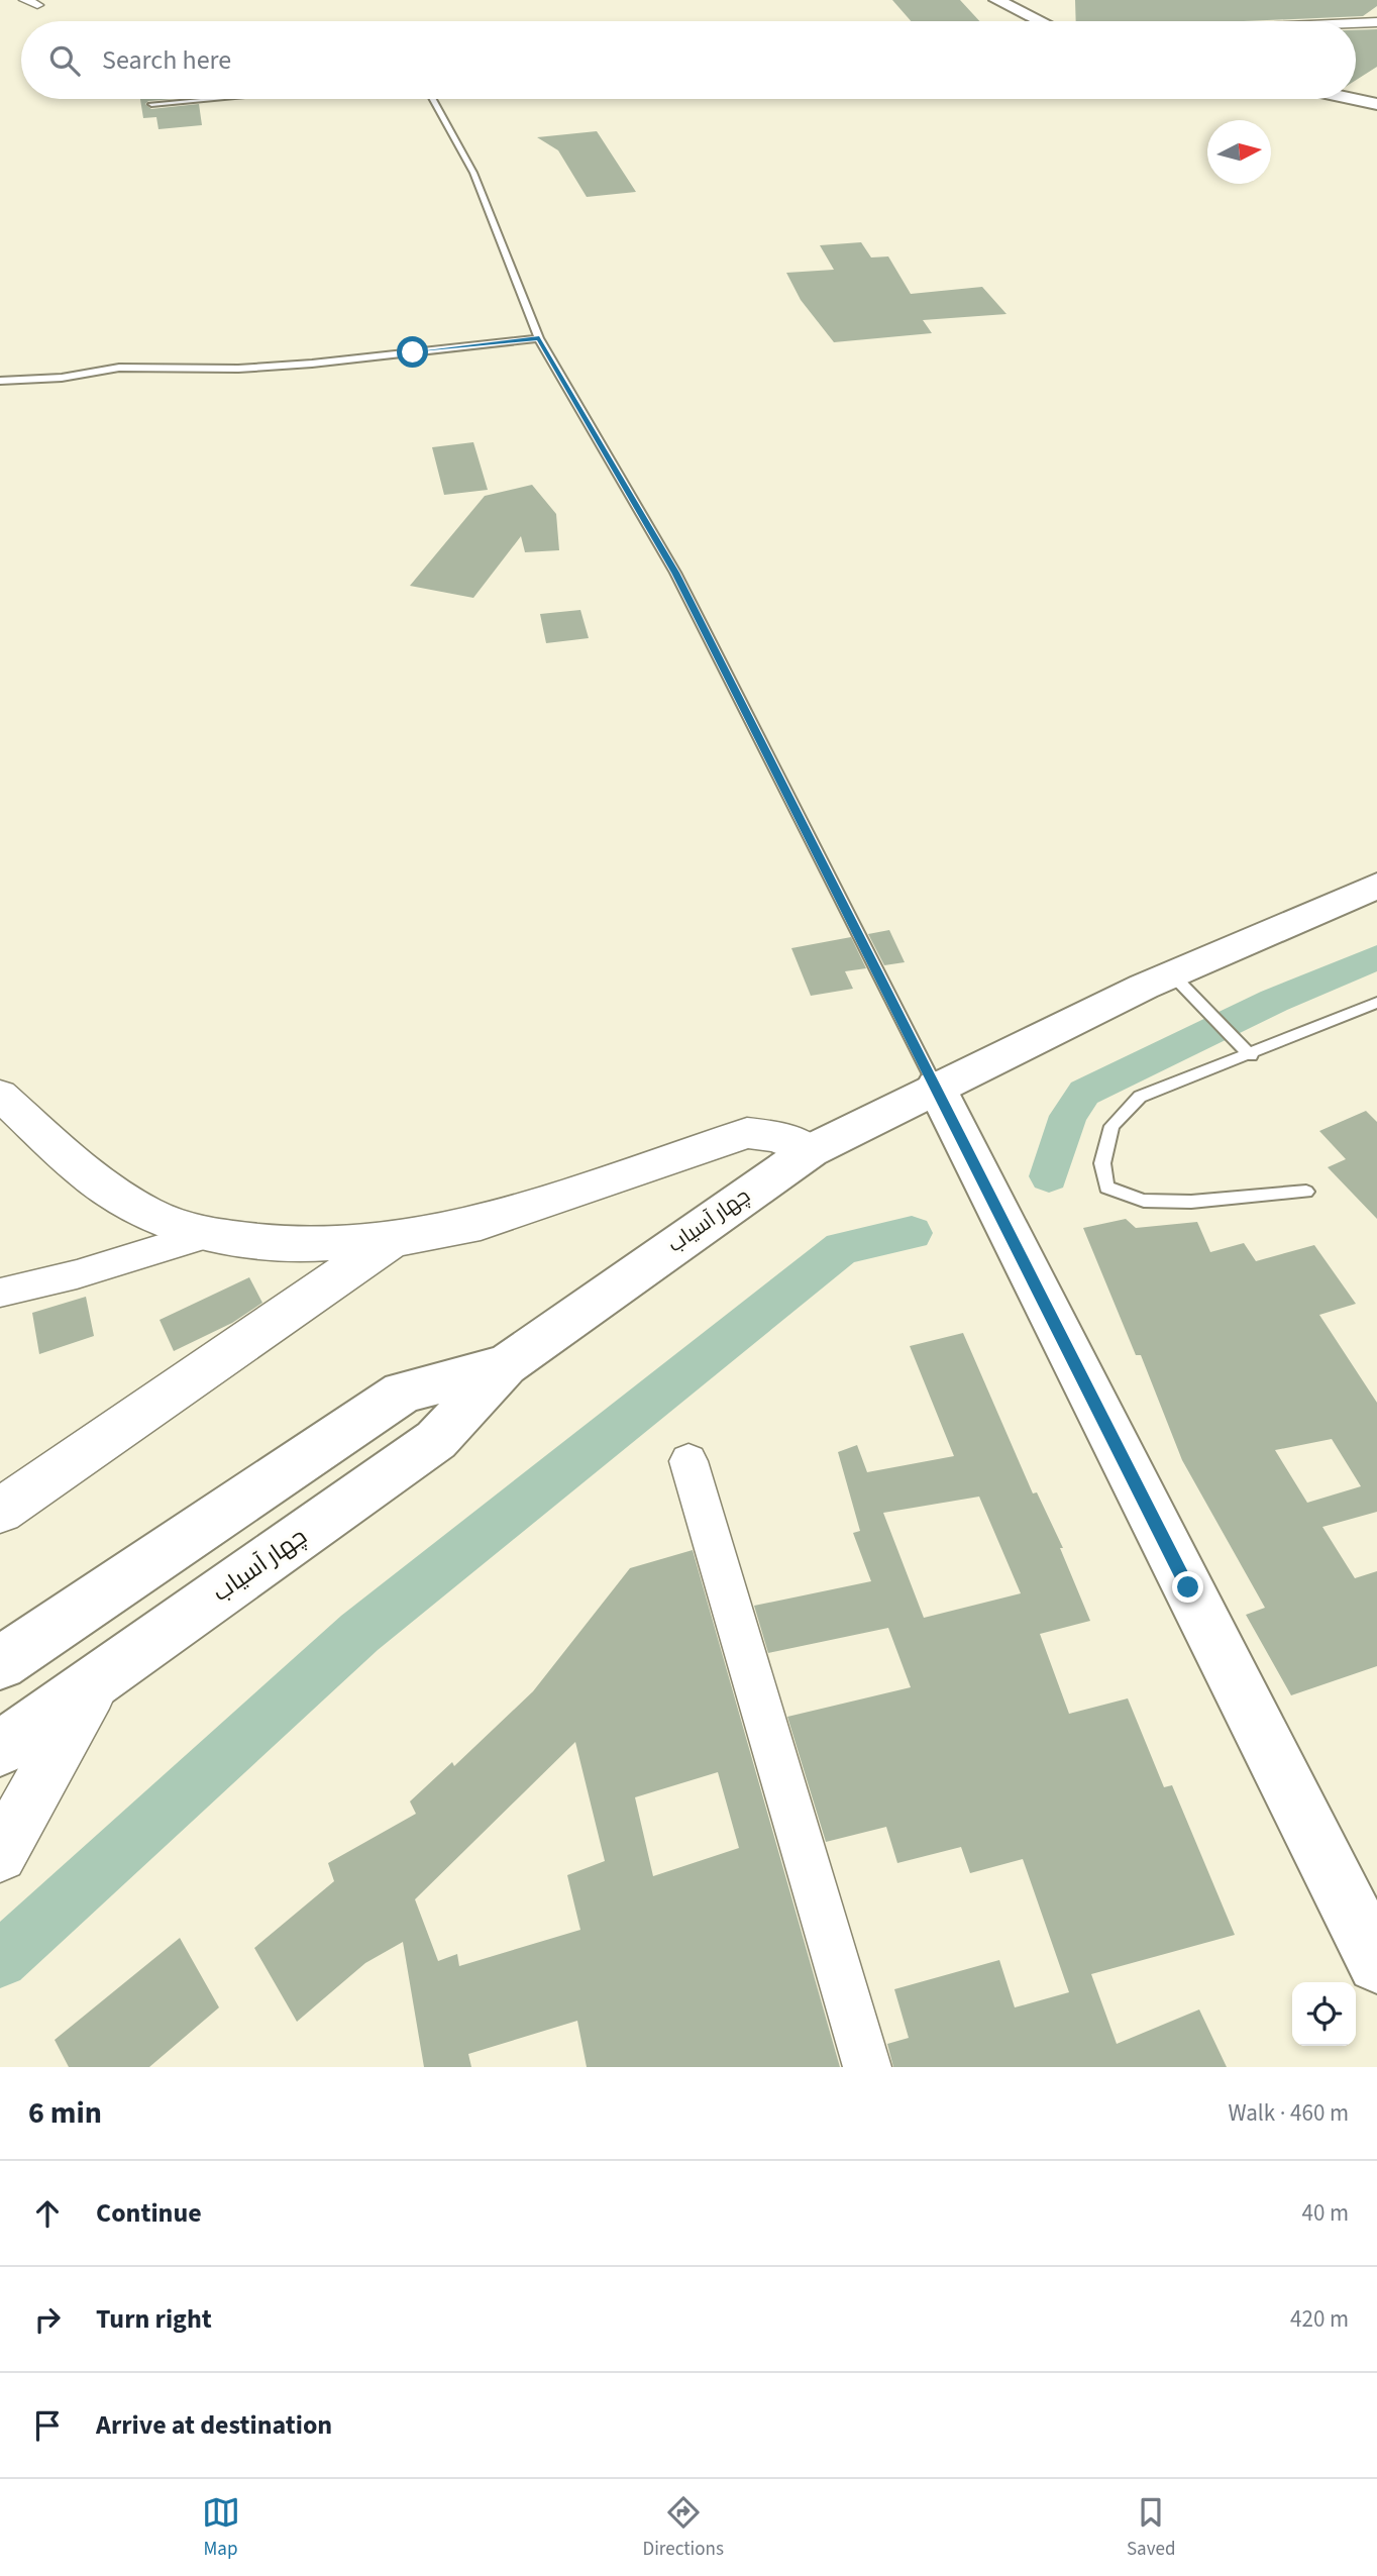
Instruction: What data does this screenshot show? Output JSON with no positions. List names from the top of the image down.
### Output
{
  "streets": {
    "main road": ["چهار آسیاب"]
  },
  "north": "right",
  "page": {
    "search": "Search here",
    "heading": ["6 min", "Walk · 460 m"],
    "list": [
      ["Continue", "40 m"],
      ["Turn right", "420 m"],
      "Arrive at destination"
    ],
    "nav": ["Map", "Directions", "Saved"]
  }
}
